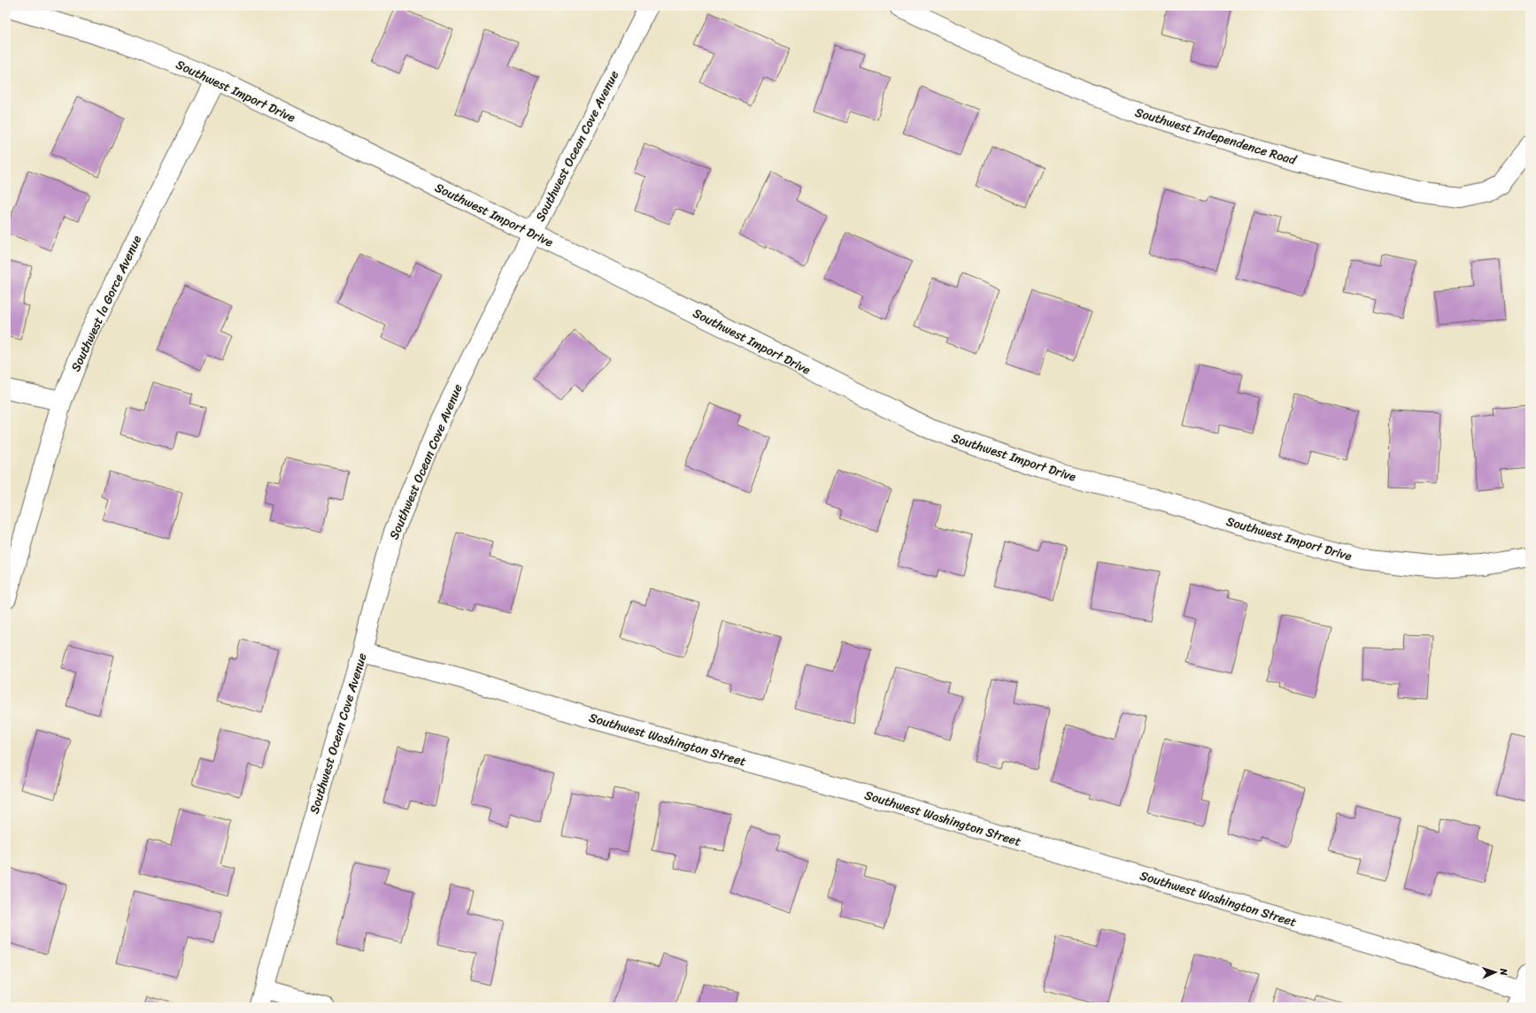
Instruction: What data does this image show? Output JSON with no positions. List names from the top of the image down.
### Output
{
  "streets": {
    "street": [
      "Southwest Import Drive",
      "Southwest Independence Road",
      "Southwest Ocean Cove Avenue",
      "Southwest la Gorce Avenue",
      "Southwest Washington Street"
    ]
  },
  "crossings": [
    ["Southwest Import Drive", "Southwest Ocean Cove Avenue"],
    ["Southwest Import Drive", "Southwest la Gorce Avenue"],
    ["Southwest Ocean Cove Avenue", "Southwest Washington Street"]
  ],
  "north": "right"
}
